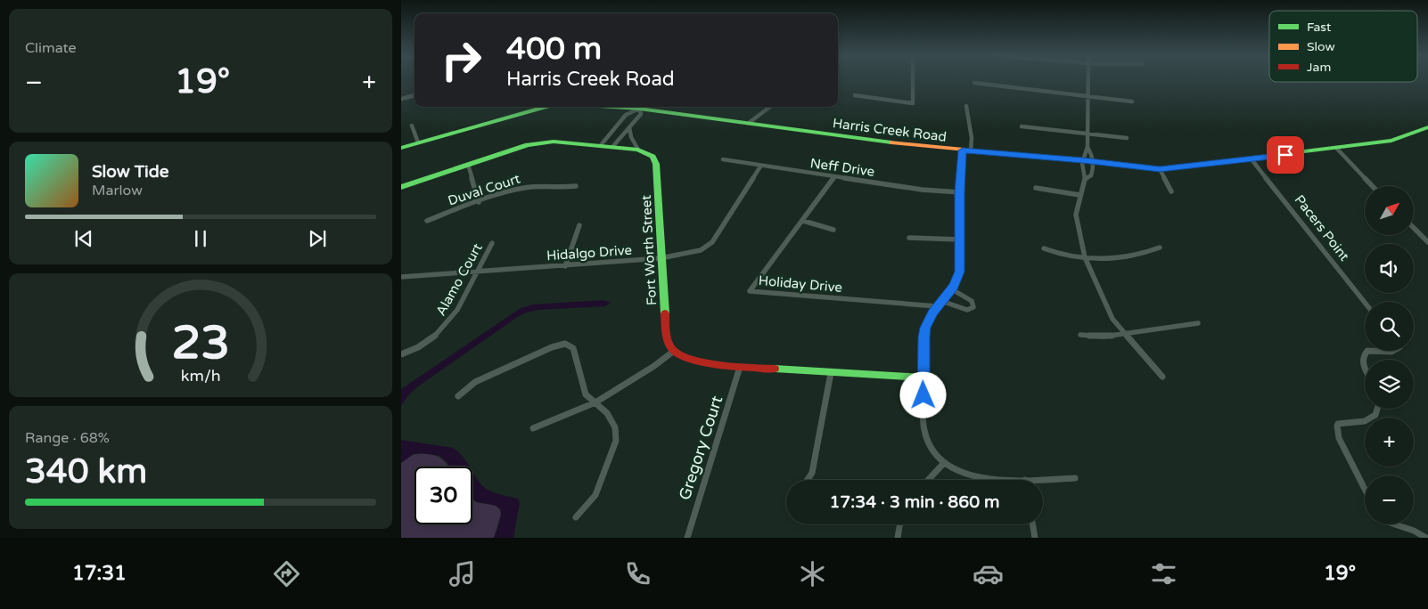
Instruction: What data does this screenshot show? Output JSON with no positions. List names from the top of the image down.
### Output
{
  "streets": {
    "street": [
      "Harris Creek Road",
      "Neff Drive",
      "Duval Court",
      "Pacers Point",
      "Fort Worth Street",
      "Hidalgo Drive",
      "Alamo Court",
      "Holiday Drive",
      "Gregory Court"
    ]
  },
  "crossings": [
    ["Harris Creek Road", "Pacers Point"],
    ["Neff Drive", "Hidalgo Drive"],
    ["Neff Drive", "Holiday Drive"],
    ["Fort Worth Street", "Hidalgo Drive"],
    ["Hidalgo Drive", "Alamo Court"]
  ],
  "legend": ["Fast", "Slow", "Jam"],
  "north": "top right",
  "page": {
    "tile": [
      "Climate",
      ["Range · 68%", "340 km"]
    ],
    "turn": ["400 m", "Harris Creek Road"],
    "heat": ["−", "19°", "+"],
    "song": ["Slow Tide", "Marlow"],
    "map_buttons": ["+", "−"],
    "limit": "30",
    "trip": "17:34 · 3 min · 860 m",
    "tabs": ["17:31", "19°"],
    "gauge": ["23", "km/h"]
  }
}
